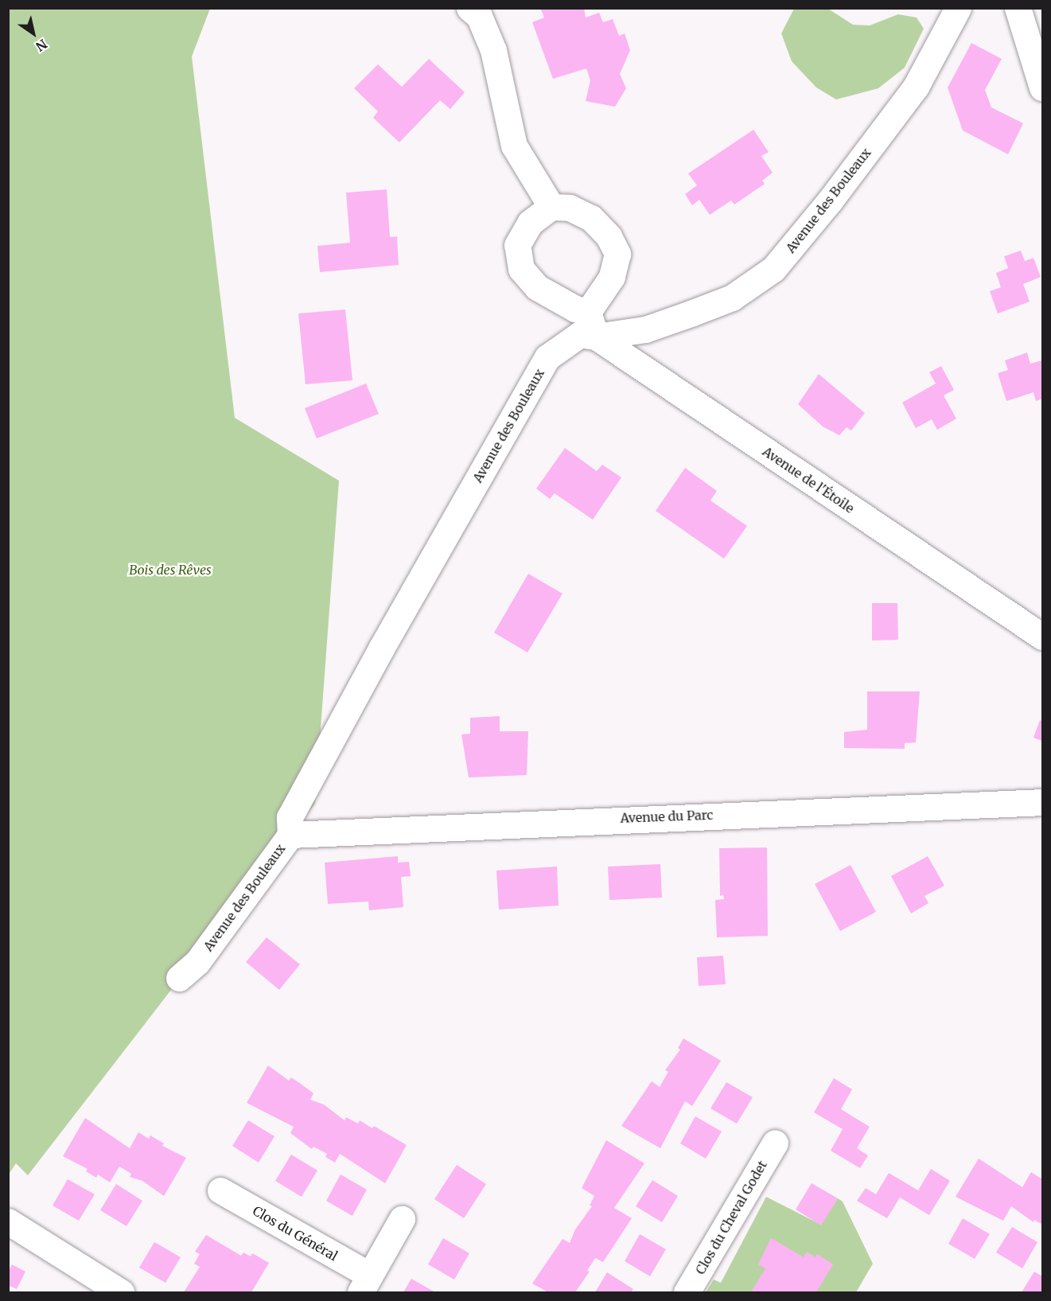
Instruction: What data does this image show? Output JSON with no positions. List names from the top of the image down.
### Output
{
  "streets": {
    "street": [
      "Avenue des Bouleaux",
      "Avenue de l'Étoile",
      "Avenue du Parc",
      "Clos du Cheval Godet",
      "Clos du Général"
    ]
  },
  "crossings": [
    ["Avenue des Bouleaux", "Avenue de l'Étoile"],
    ["Avenue des Bouleaux", "Avenue du Parc"]
  ],
  "parks": ["Bois des Rêves"],
  "north": "bottom right"
}
